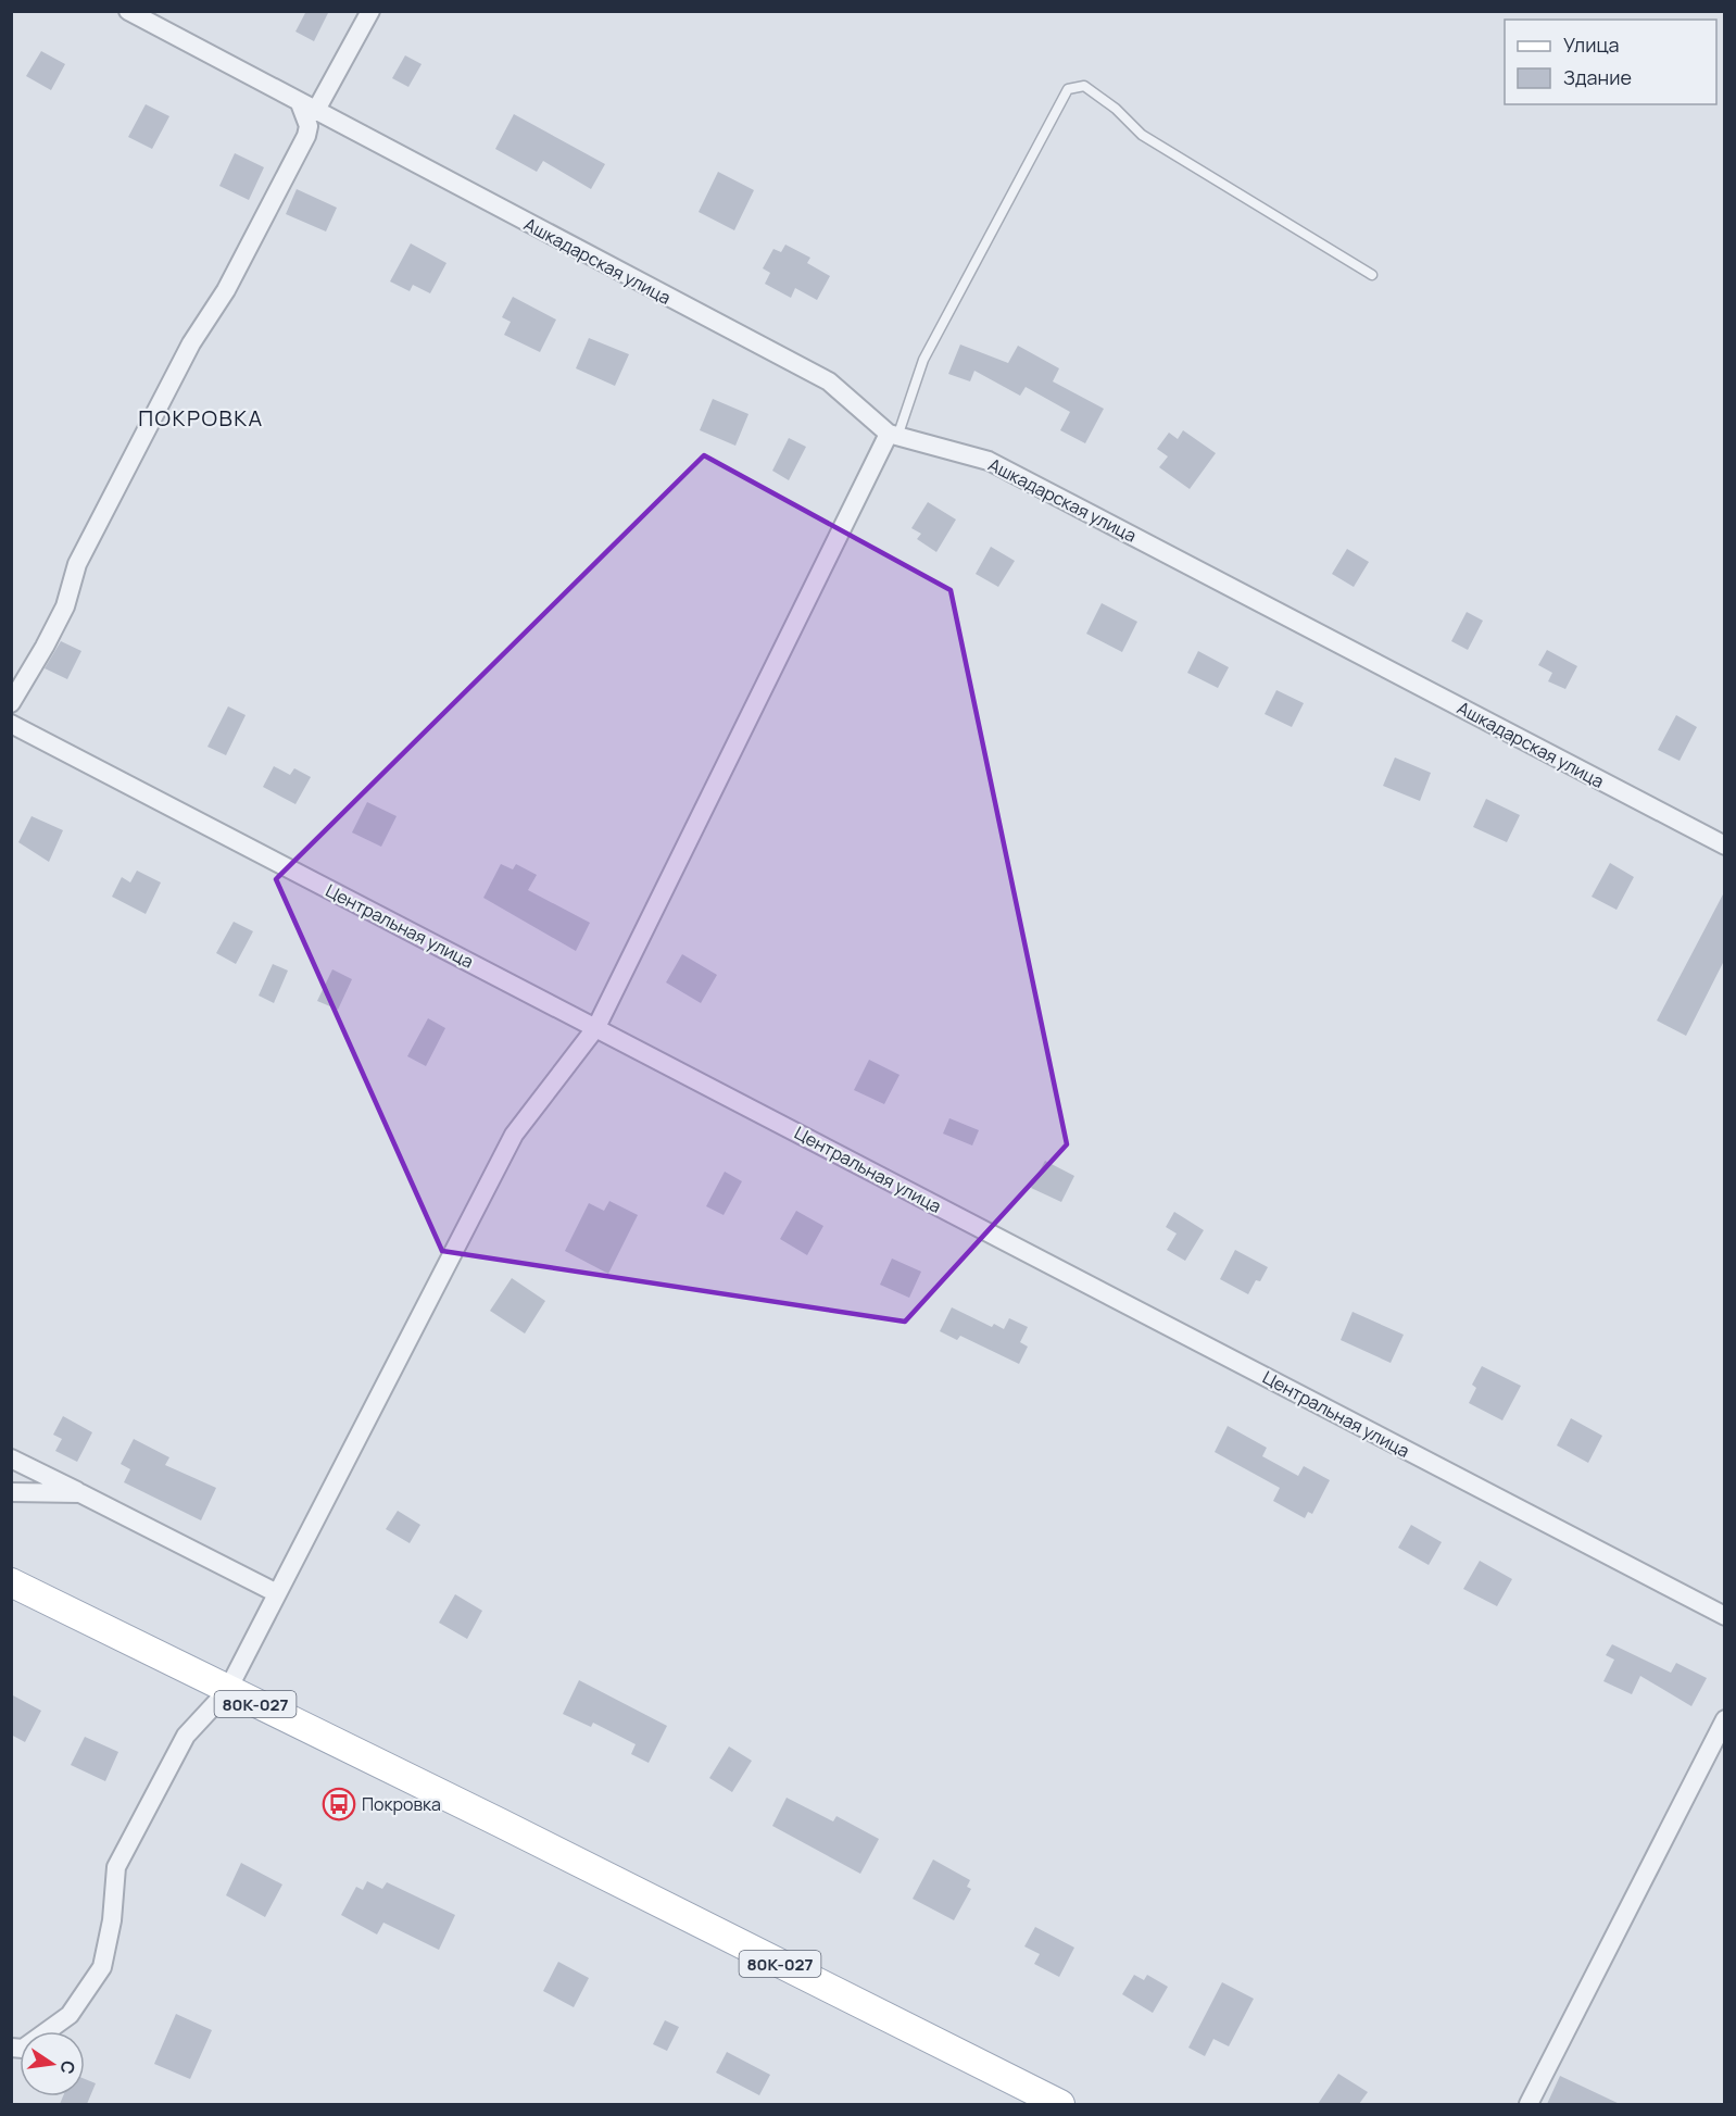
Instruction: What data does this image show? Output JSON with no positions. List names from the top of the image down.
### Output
{
  "streets": {
    "main road": ["80К-027"],
    "street": ["Ашкадарская улица", "Центральная улица"]
  },
  "districts": ["ПОКРОВКА"],
  "places": {
    "bus stop": ["Покровка"]
  },
  "legend": ["Улица", "Здание"],
  "north": "right"
}
